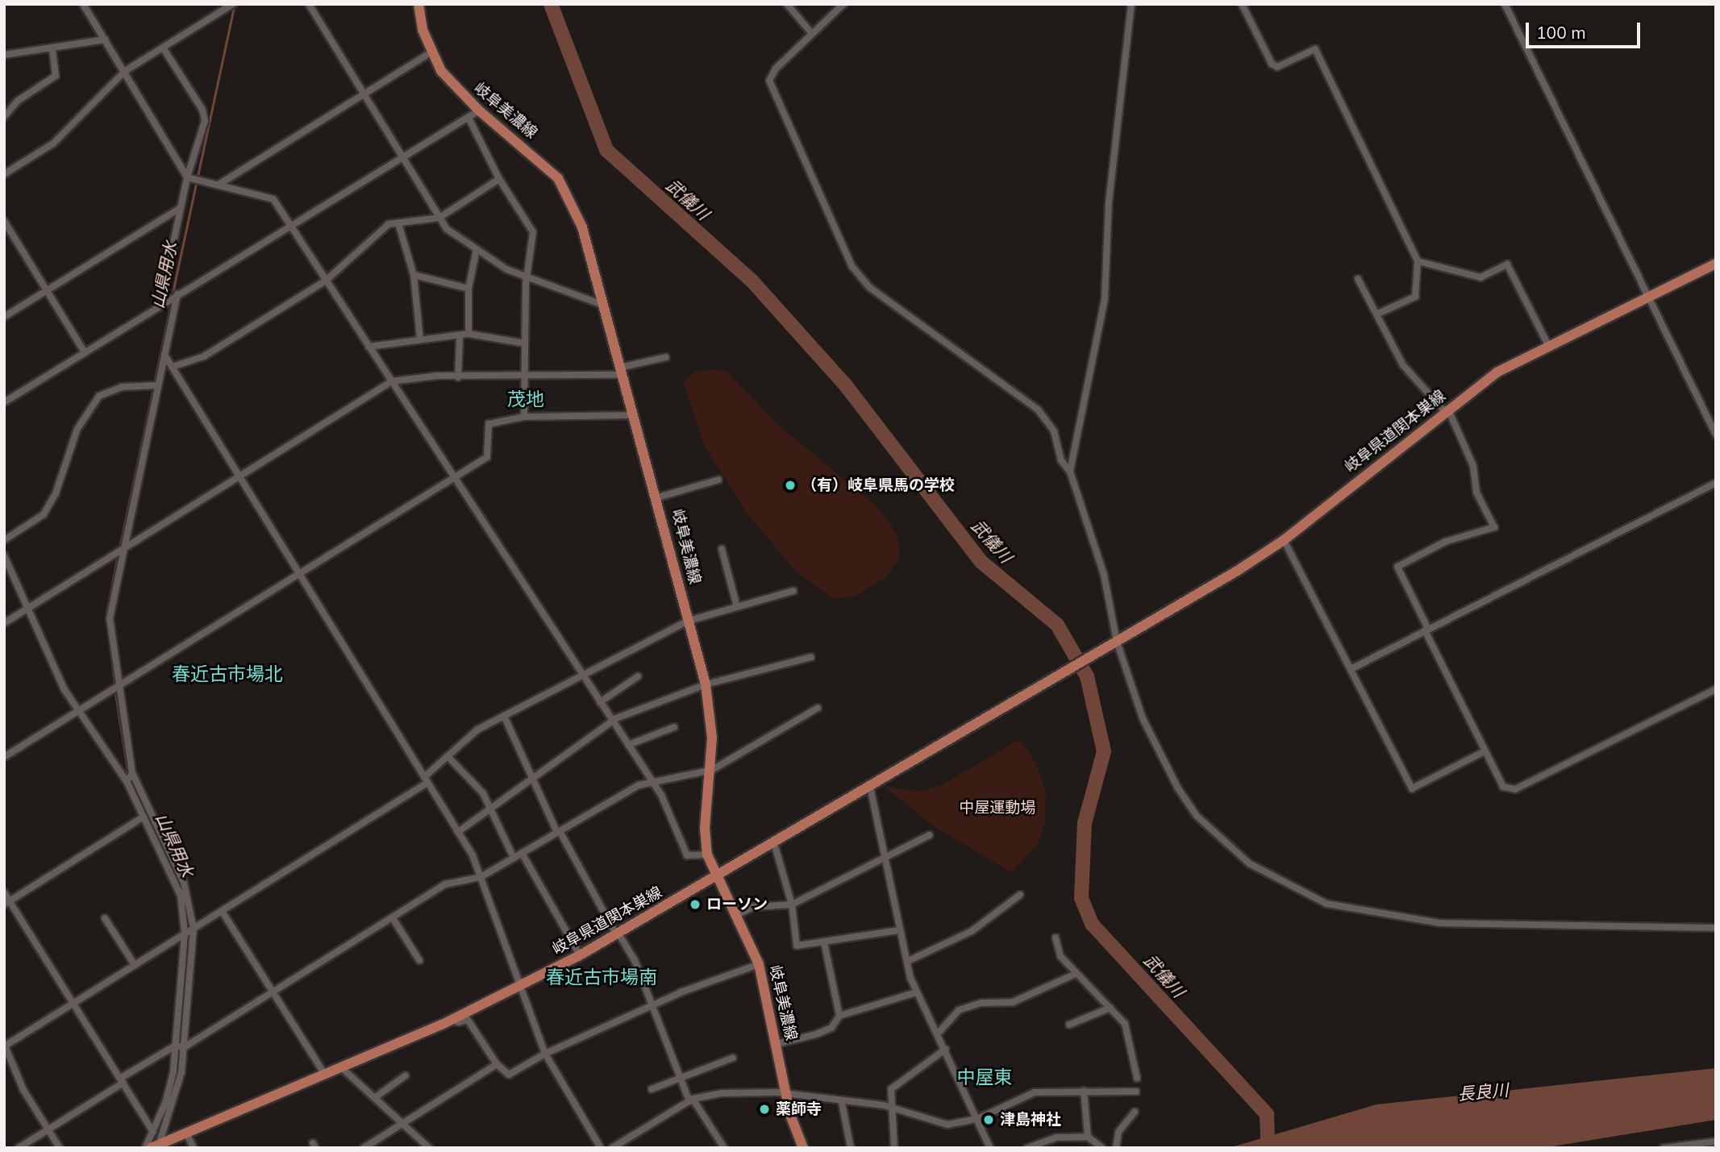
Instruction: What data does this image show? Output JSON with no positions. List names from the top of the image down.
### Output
{
  "streets": {
    "main road": ["岐阜美濃線", "岐阜県道関本巣線"]
  },
  "crossings": [
    ["岐阜美濃線", "岐阜県道関本巣線"]
  ],
  "districts": [
    "茂地",
    "春近古市場北",
    "春近古市場南",
    "中屋東"
  ],
  "water": ["武儀川", "山県用水", "長良川"],
  "parks": ["中屋運動場"],
  "places": [
    "（有）岐阜県馬の学校",
    "ローソン",
    "薬師寺",
    "津島神社"
  ],
  "scale_bar": "100 m"
}
